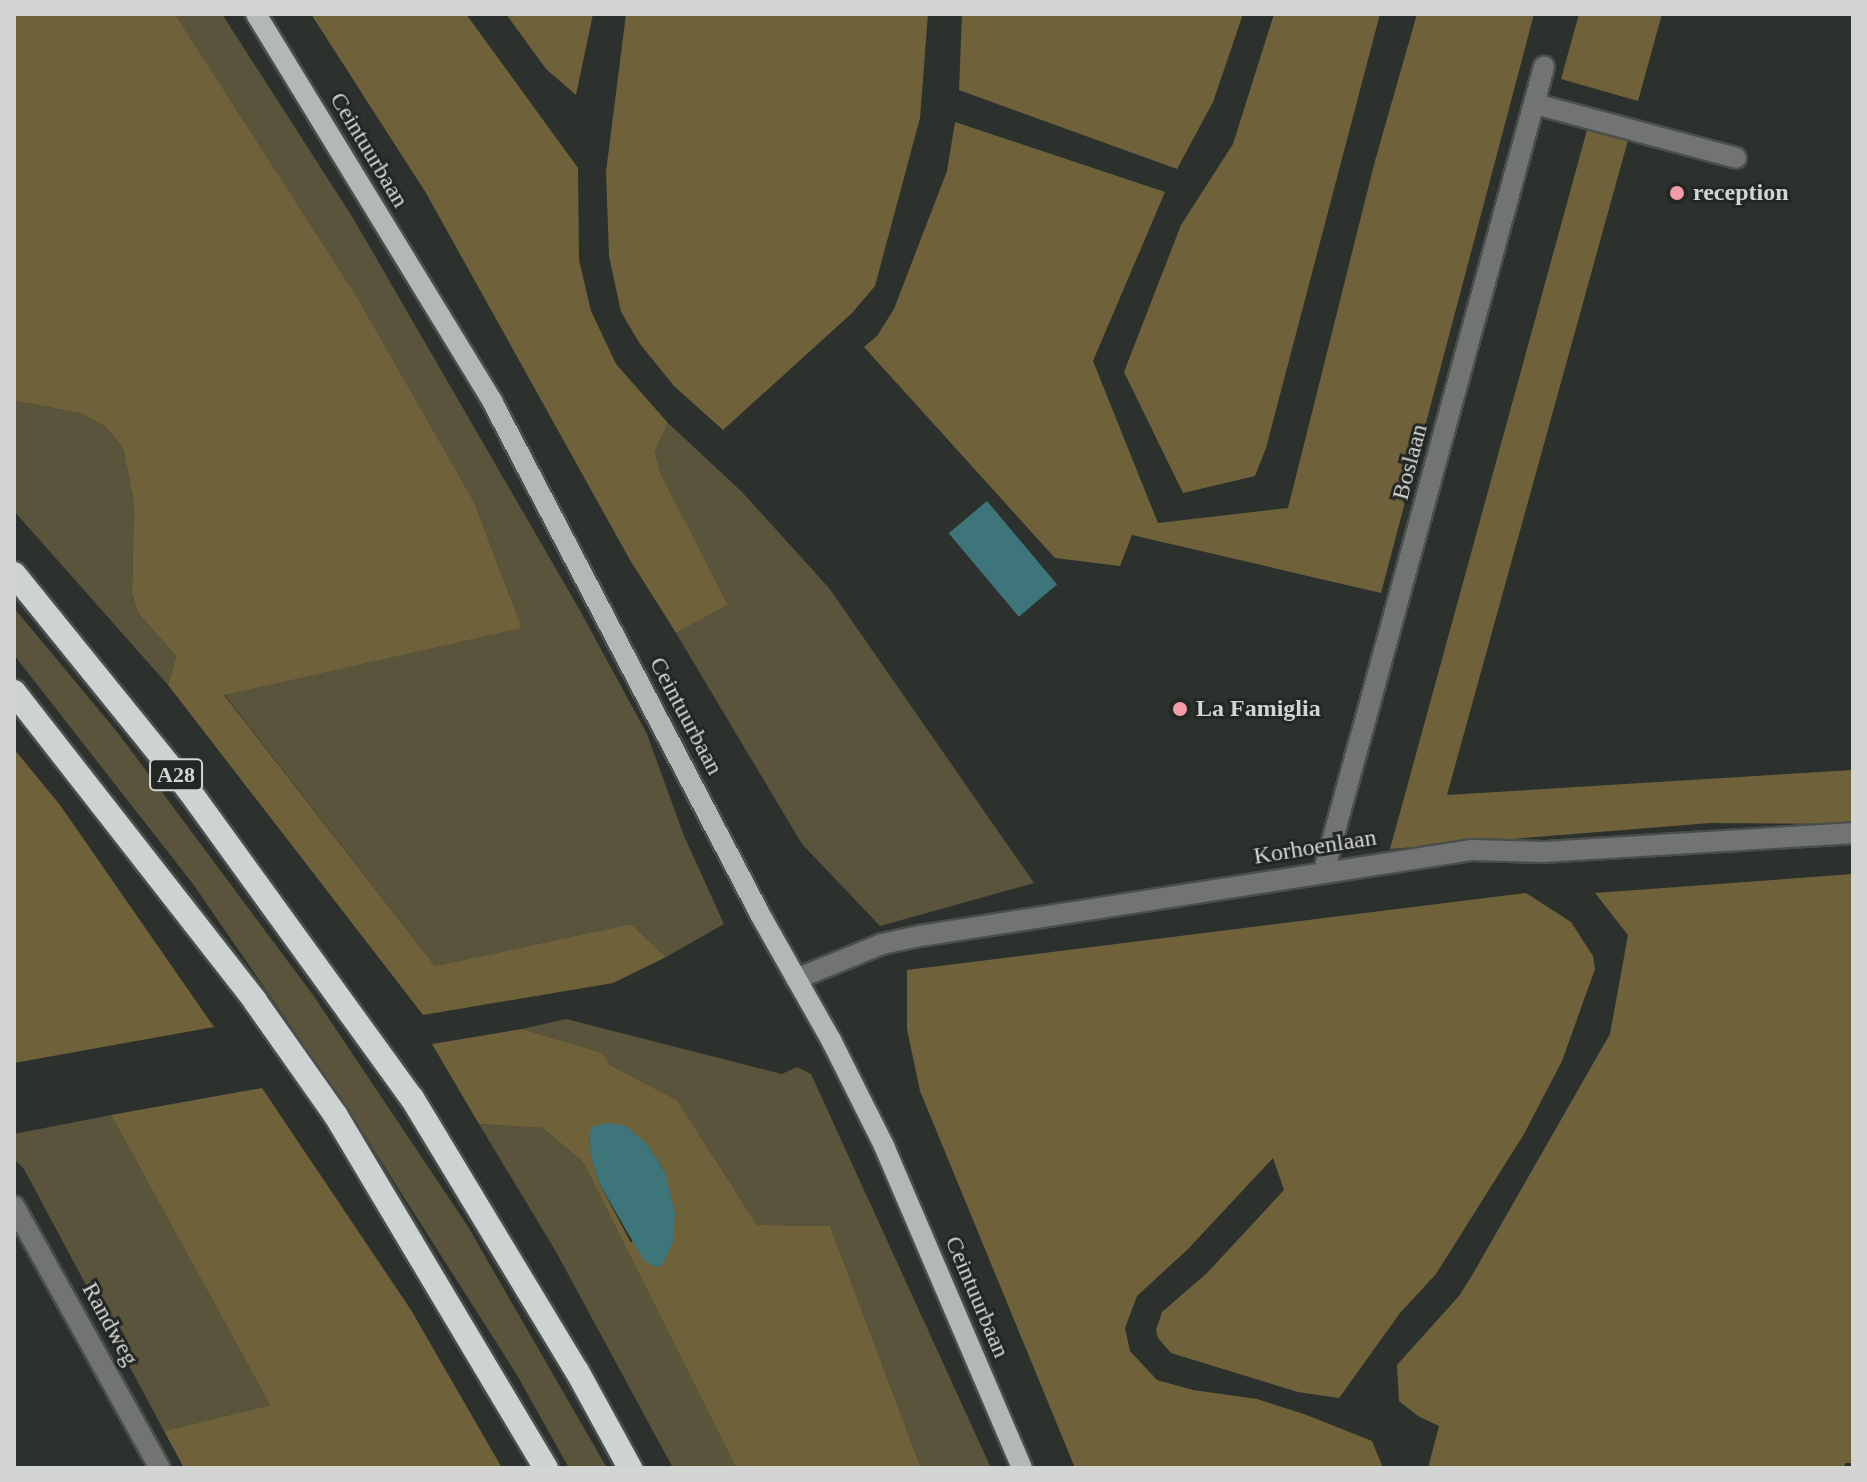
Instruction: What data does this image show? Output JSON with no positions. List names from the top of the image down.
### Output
{
  "streets": {
    "highway": ["A28"],
    "main road": ["Ceintuurbaan"],
    "street": ["Boslaan", "Korhoenlaan", "Randweg"]
  },
  "crossings": [
    ["Ceintuurbaan", "Korhoenlaan"],
    ["Boslaan", "Korhoenlaan"]
  ],
  "places": ["reception", "La Famiglia"]
}
